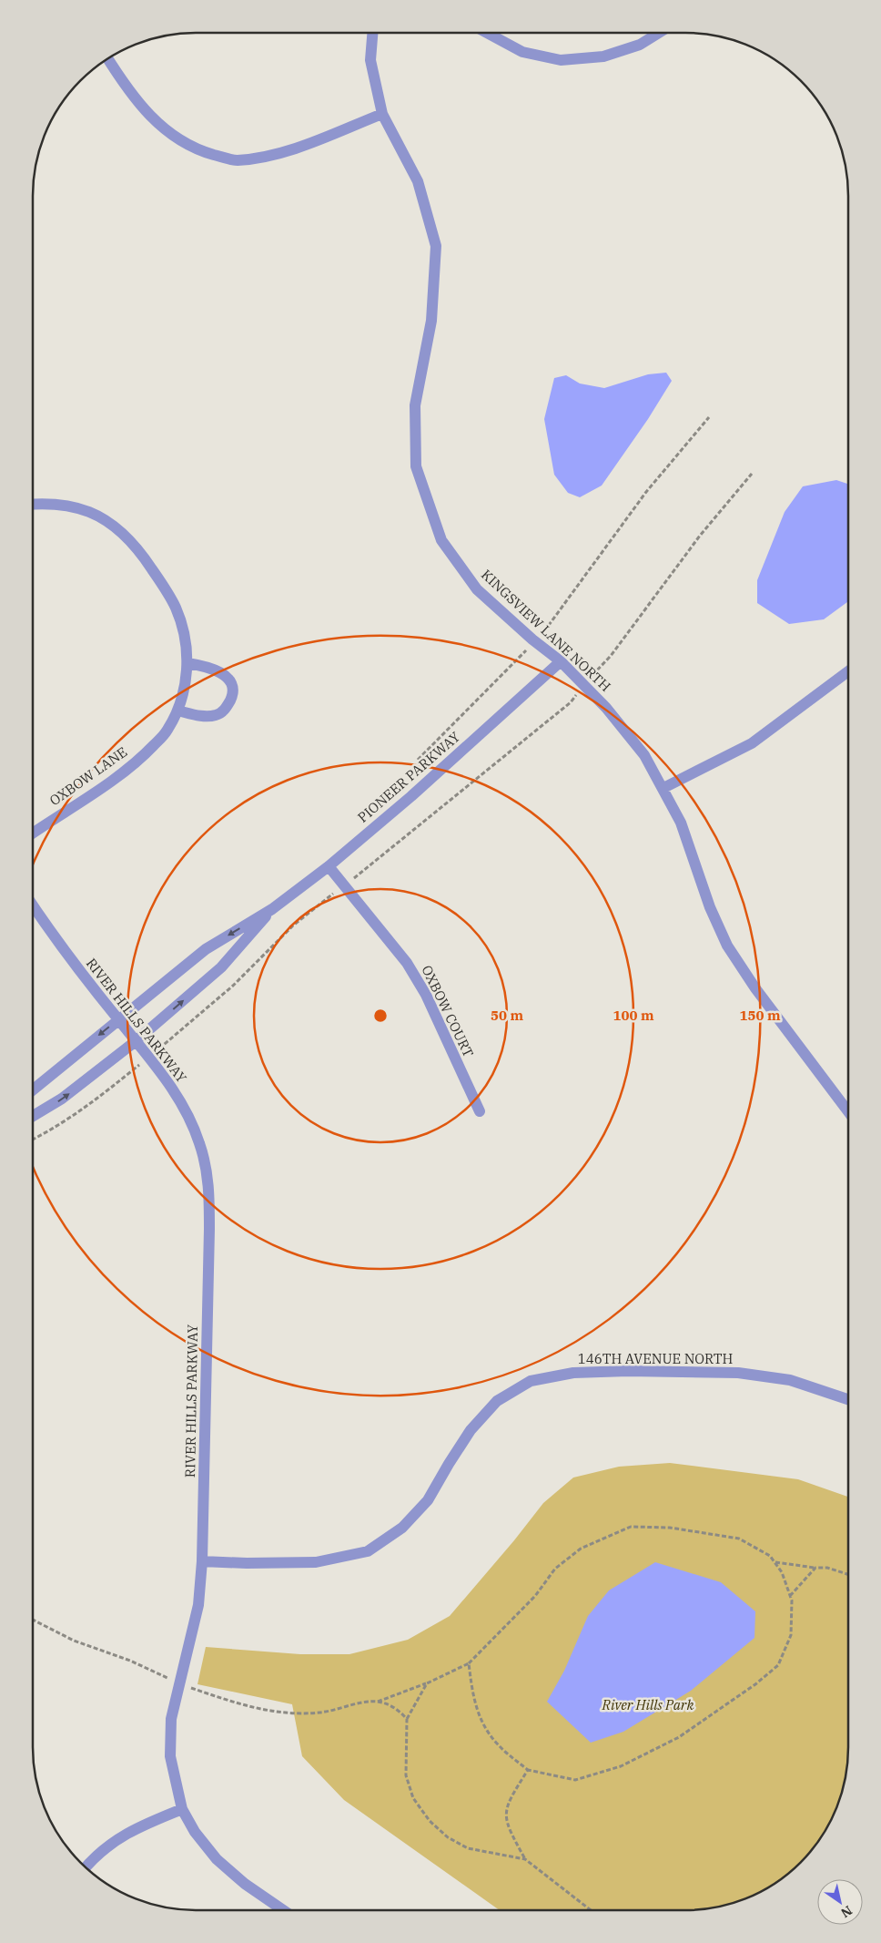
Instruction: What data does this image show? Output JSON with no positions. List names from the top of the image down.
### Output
{
  "streets": {
    "street": [
      "KINGSVIEW LANE NORTH",
      "OXBOW LANE",
      "PIONEER PARKWAY",
      "OXBOW COURT",
      "RIVER HILLS PARKWAY",
      "146TH AVENUE NORTH"
    ]
  },
  "crossings": [
    ["KINGSVIEW LANE NORTH", "PIONEER PARKWAY"],
    ["PIONEER PARKWAY", "OXBOW COURT"],
    ["PIONEER PARKWAY", "RIVER HILLS PARKWAY"],
    ["RIVER HILLS PARKWAY", "146TH AVENUE NORTH"]
  ],
  "parks": ["River Hills Park"],
  "north": "bottom right",
  "rings": ["50 m", "100 m", "150 m"]
}
